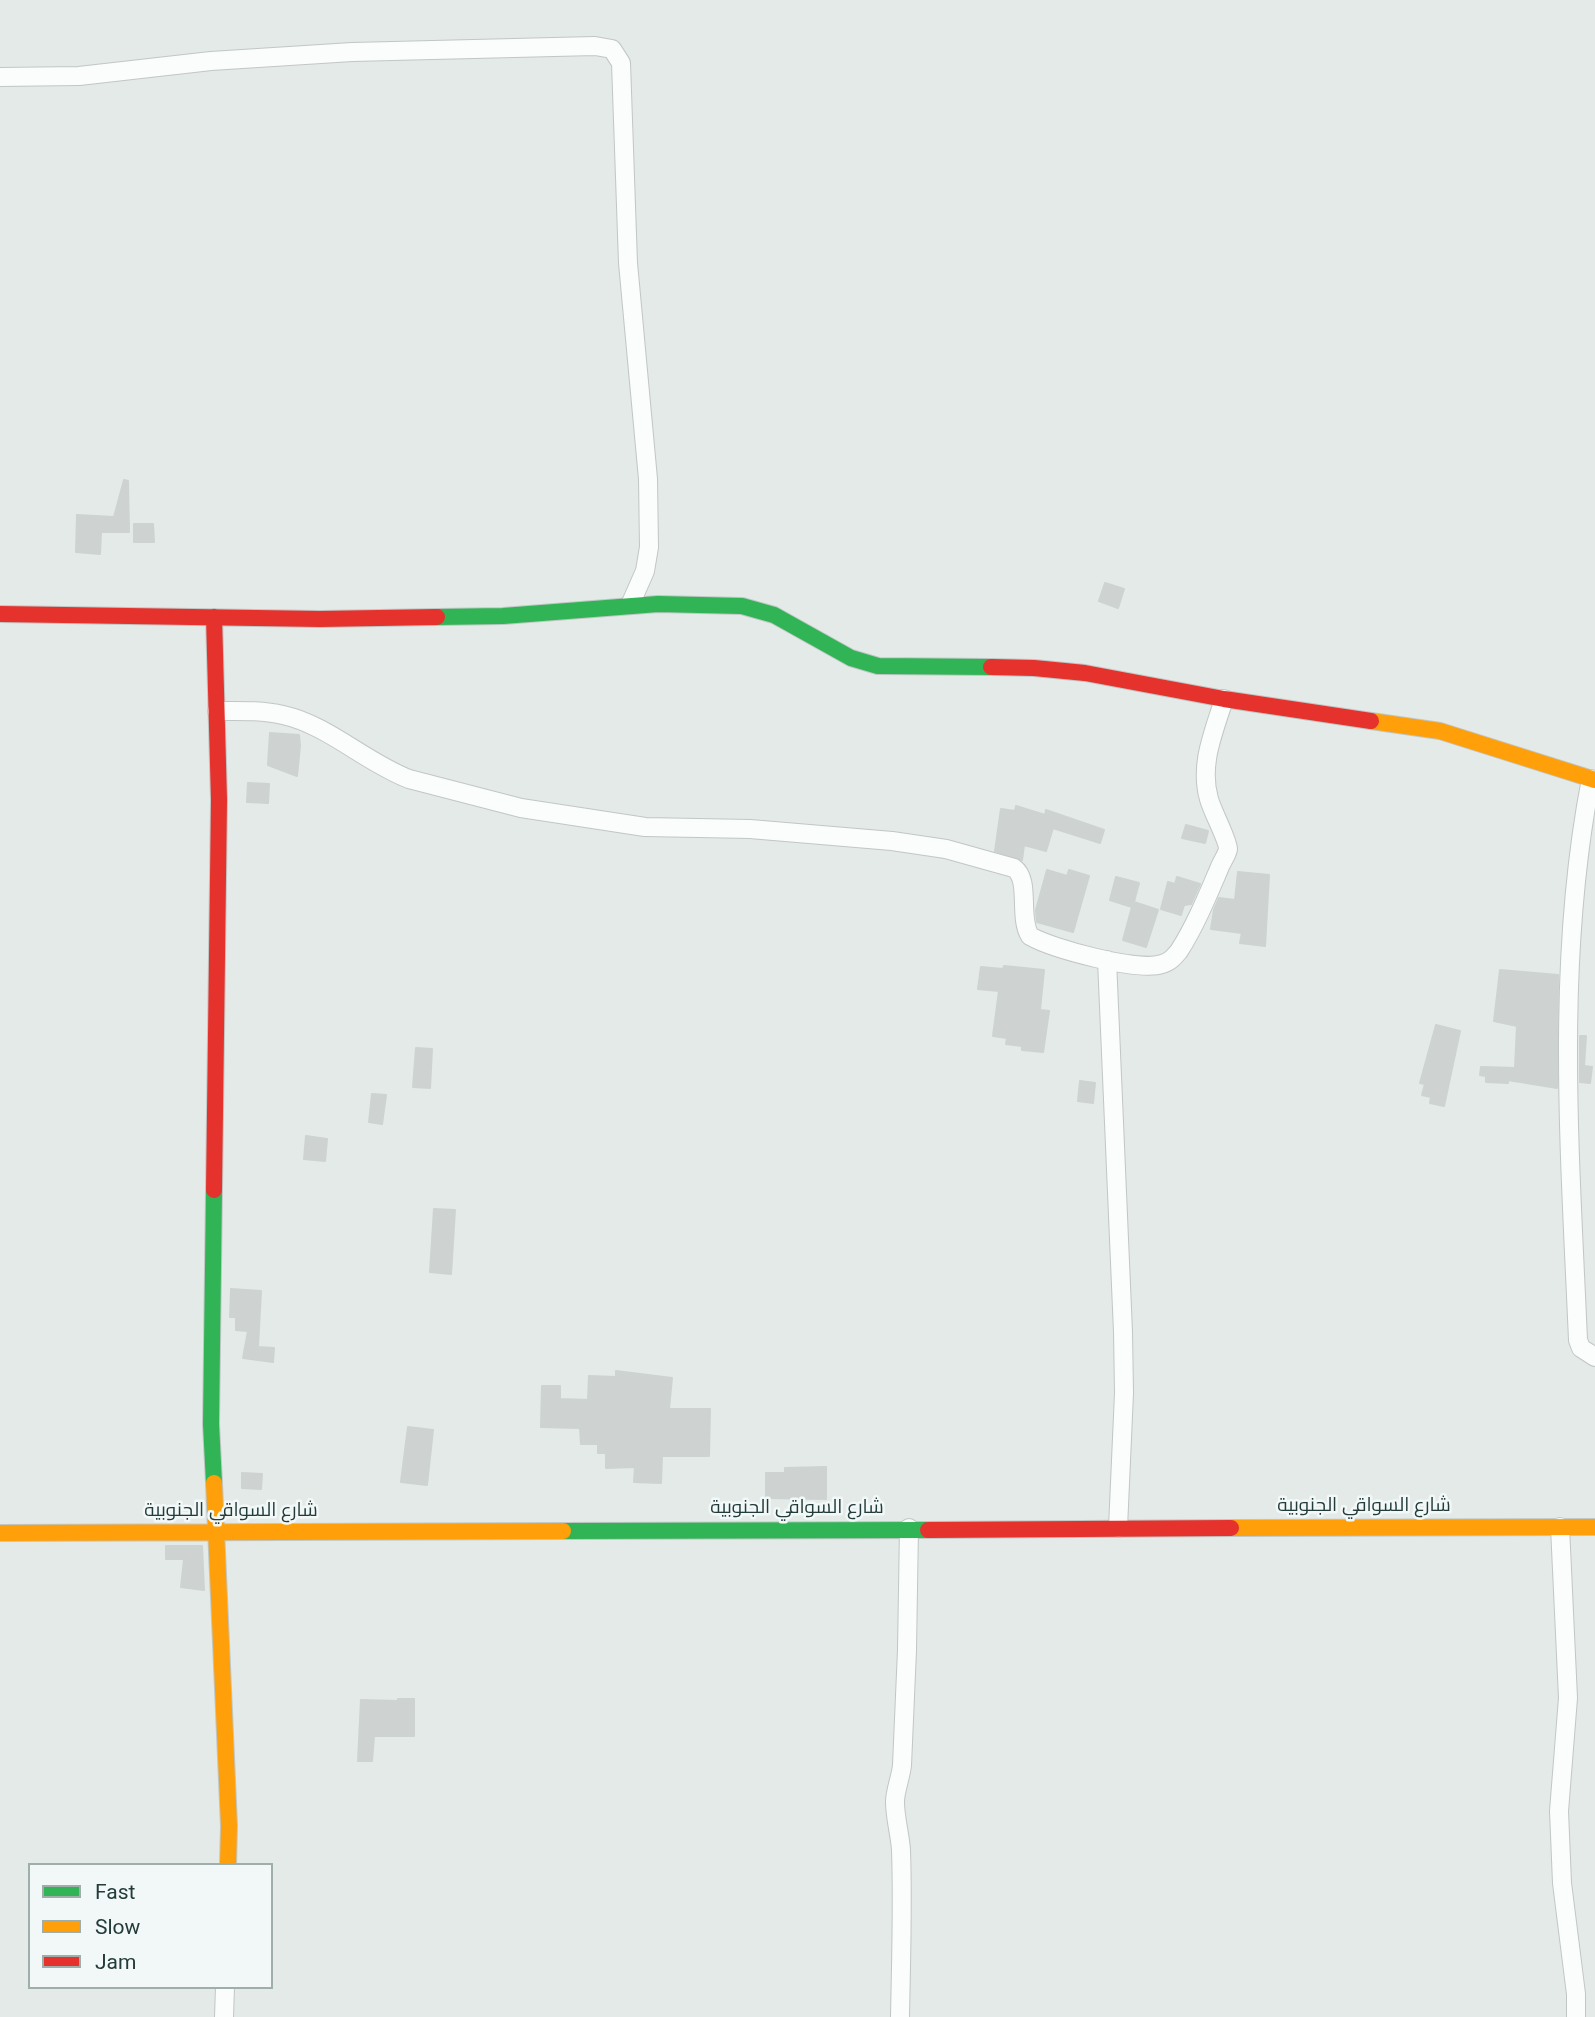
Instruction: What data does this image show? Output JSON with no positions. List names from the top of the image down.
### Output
{
  "streets": {
    "street": ["شارع السواقي الجنوبية"]
  },
  "legend": ["Fast", "Slow", "Jam"]
}
